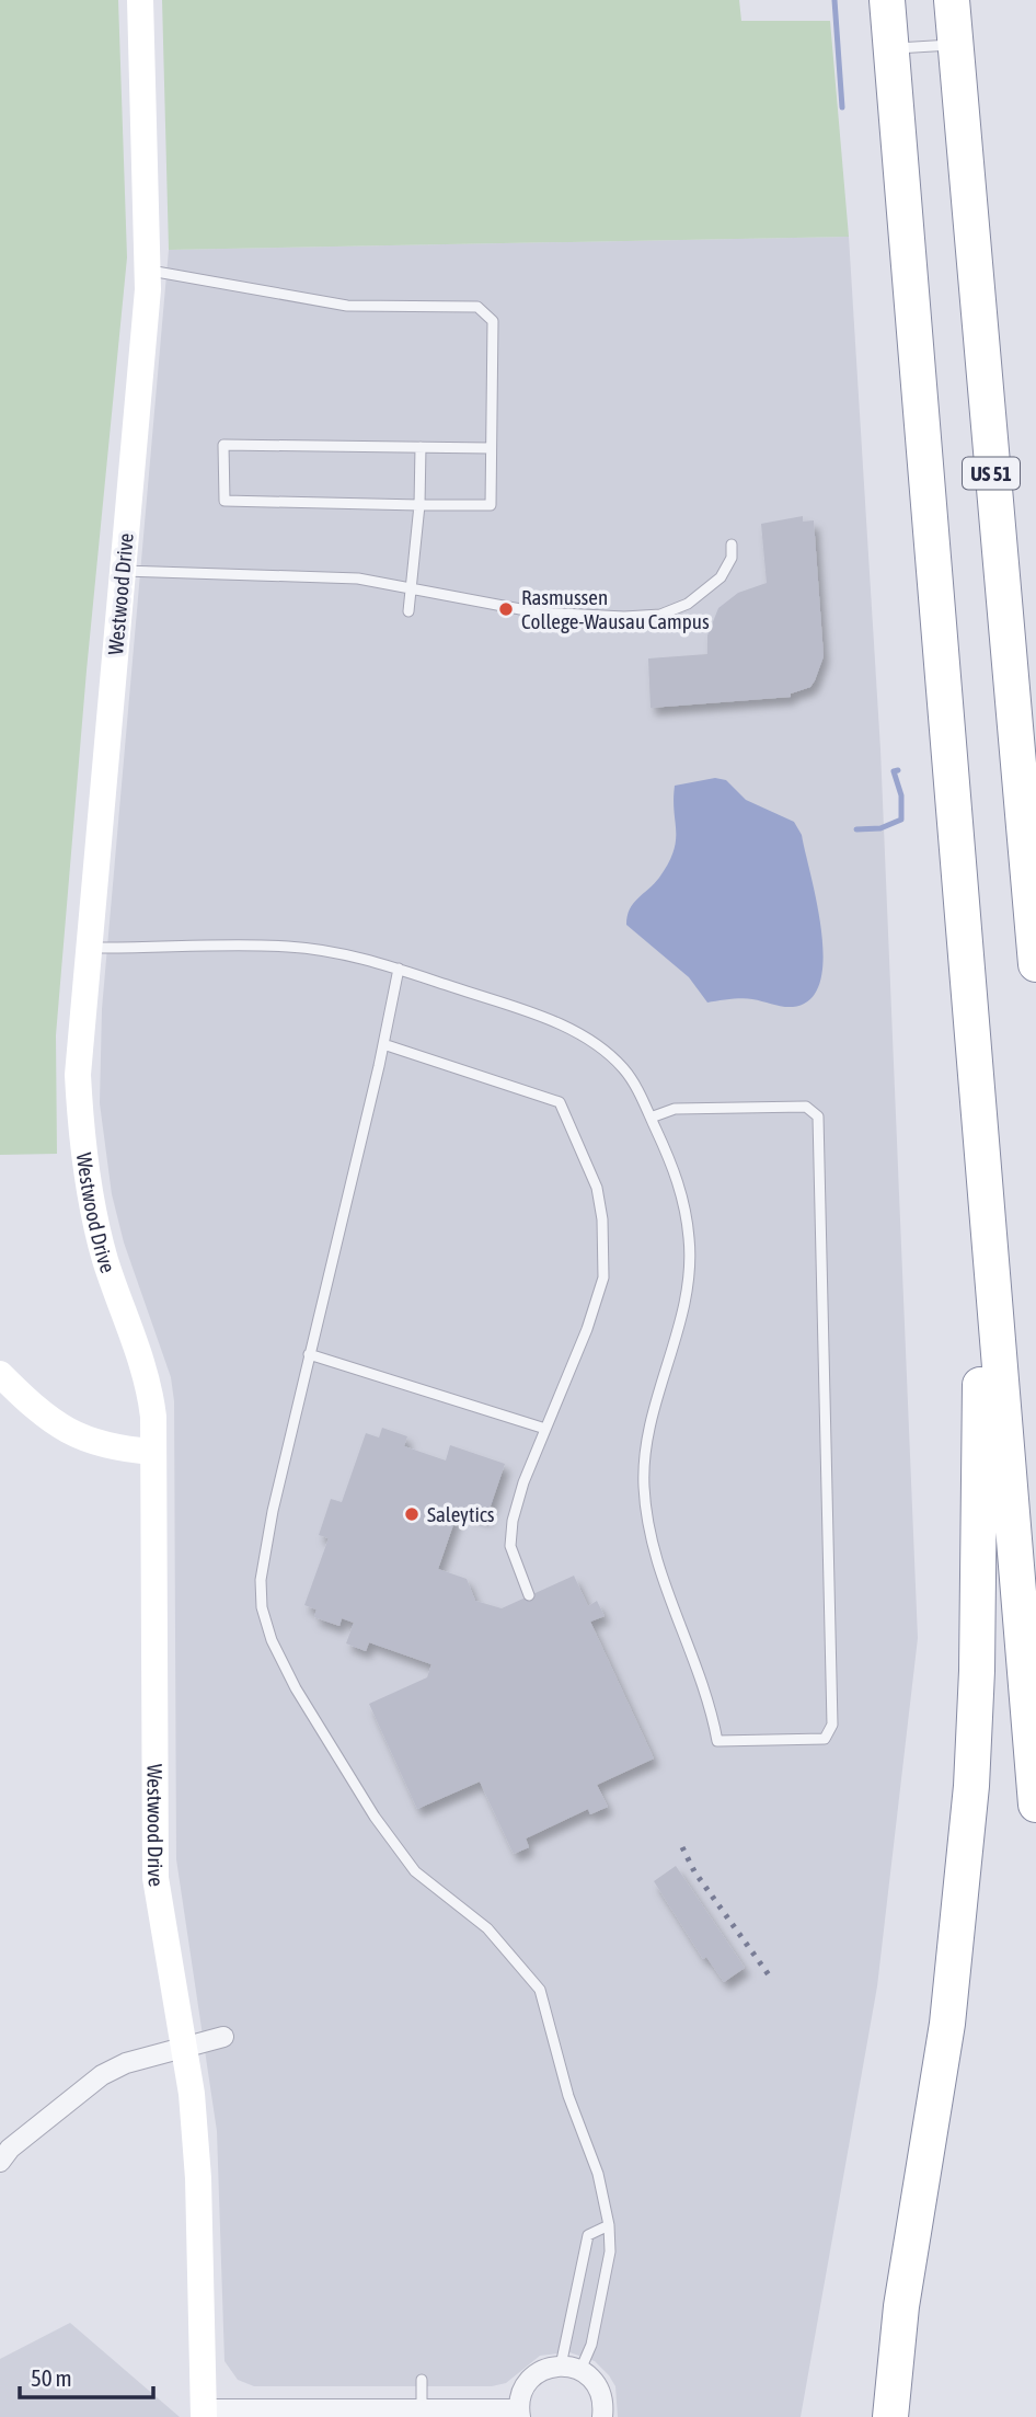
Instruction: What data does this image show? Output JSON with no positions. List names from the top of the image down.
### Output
{
  "streets": {
    "highway": ["US 51"],
    "street": ["Westwood Drive"]
  },
  "places": ["Rasmussen College-Wausau Campus", "Saleytics"],
  "scale_bar": "50 m"
}
